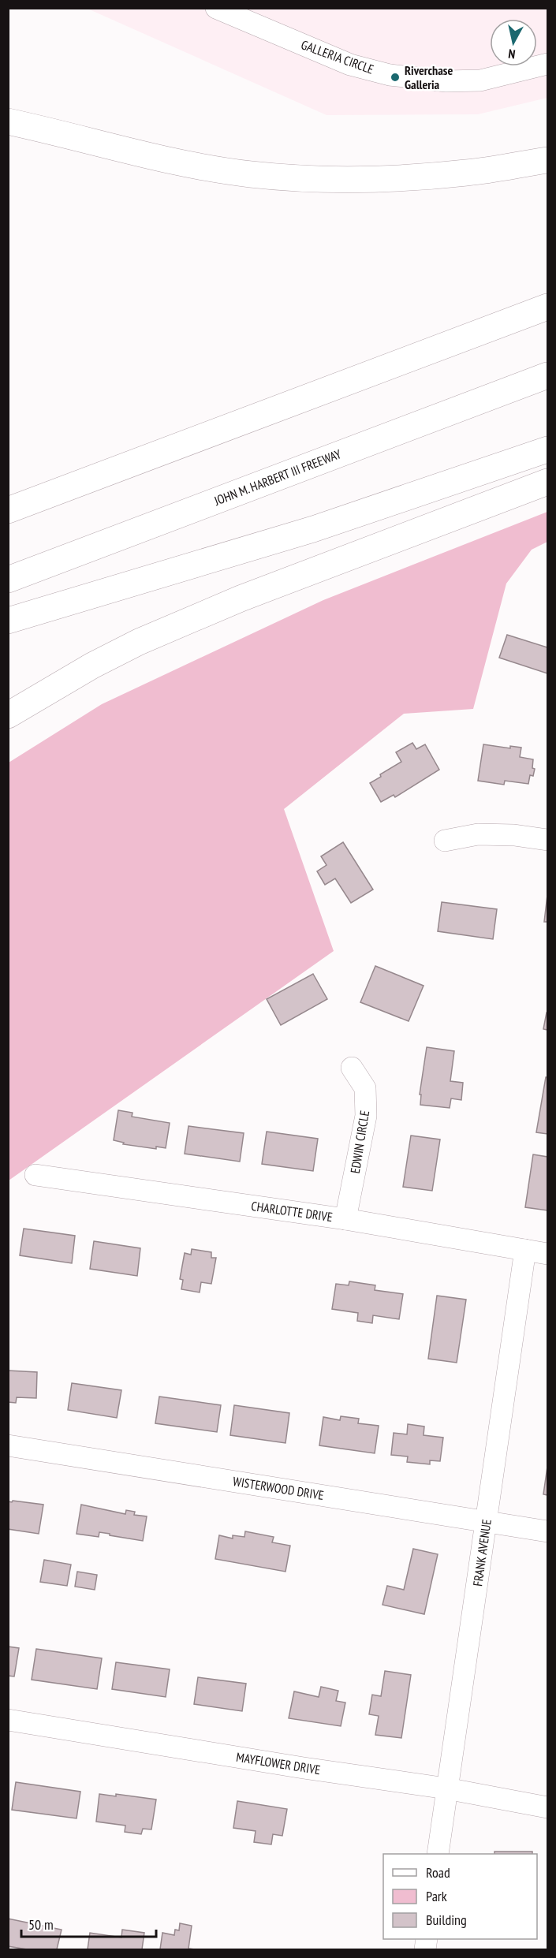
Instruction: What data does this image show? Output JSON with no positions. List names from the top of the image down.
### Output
{
  "streets": {
    "highway": ["JOHN M. HARBERT III FREEWAY"],
    "street": [
      "GALLERIA CIRCLE",
      "EDWIN CIRCLE",
      "CHARLOTTE DRIVE",
      "WISTERWOOD DRIVE",
      "FRANK AVENUE",
      "MAYFLOWER DRIVE"
    ]
  },
  "crossings": [
    ["EDWIN CIRCLE", "CHARLOTTE DRIVE"],
    ["CHARLOTTE DRIVE", "FRANK AVENUE"],
    ["WISTERWOOD DRIVE", "FRANK AVENUE"],
    ["FRANK AVENUE", "MAYFLOWER DRIVE"]
  ],
  "places": ["Riverchase Galleria"],
  "legend": ["Road", "Park", "Building"],
  "scale_bar": "50 m",
  "north": "bottom"
}
